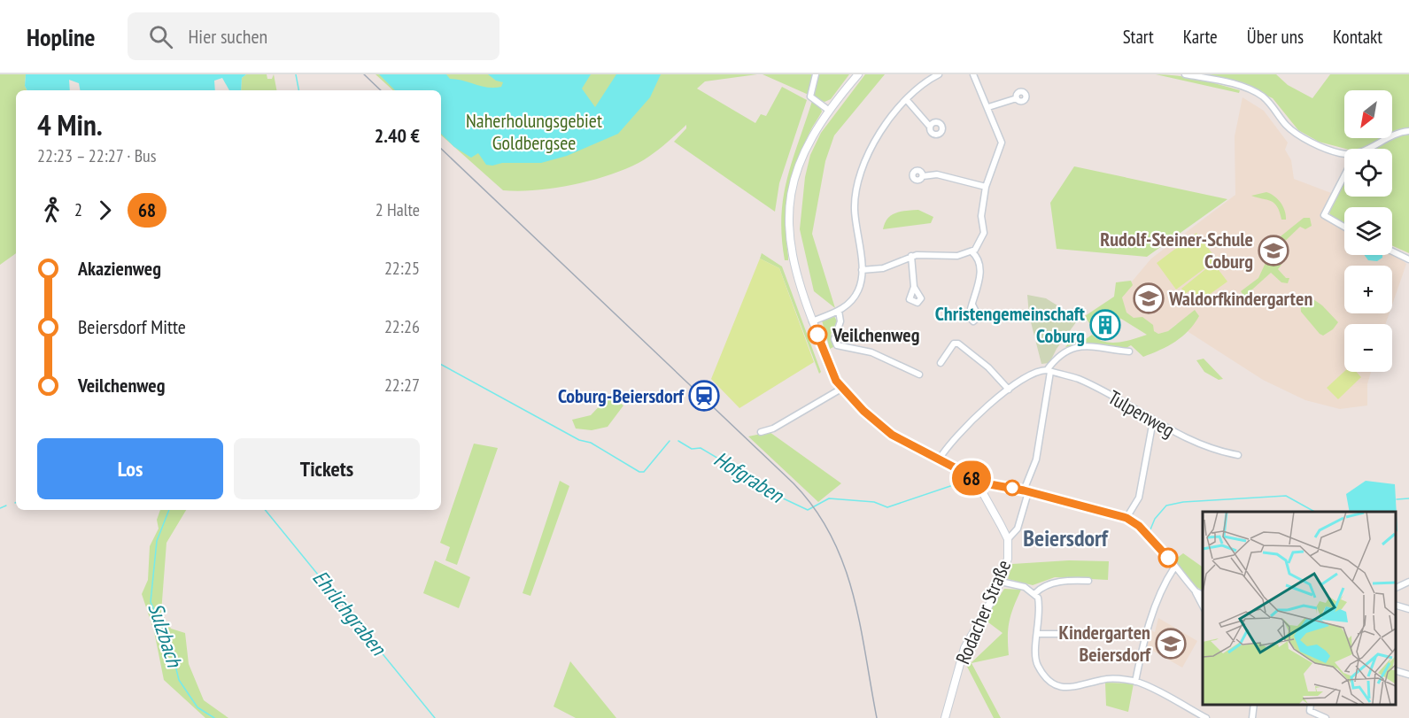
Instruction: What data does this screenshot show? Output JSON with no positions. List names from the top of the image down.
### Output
{
  "streets": {
    "street": ["Tulpenweg", "Rodacher Straße"]
  },
  "districts": ["Beiersdorf"],
  "water": ["Hofgraben", "Ehrlichgraben", "Sulzbach"],
  "parks": ["Naherholungsgebiet Goldbergsee"],
  "places": {
    "school or university": ["Rudolf-Steiner-Schule Coburg", "Waldorfkindergarten", "Kindergarten Beiersdorf"],
    "building": ["Christengemeinschaft Coburg"],
    "other": ["Veilchenweg"],
    "station": ["Coburg-Beiersdorf"]
  },
  "lines": ["bus line 68"],
  "north": "bottom left",
  "page": {
    "header": "Hopline",
    "search": "Hier suchen",
    "nav": [
      "Start",
      "Karte",
      "Über uns",
      "Kontakt"
    ],
    "on_map": "68",
    "map_buttons": ["+", "−"],
    "heading": ["4 Min.", "22:23 – 22:27 · Bus", "2.40 €"],
    "legs": ["2", "68", "2 Halte"],
    "list": [
      {
        "name": "Akazienweg",
        "value": "22:25"
      },
      {
        "name": "Beiersdorf Mitte",
        "value": "22:26"
      },
      {
        "name": "Veilchenweg",
        "value": "22:27"
      }
    ],
    "buttons": ["Los", "Tickets"]
  }
}
